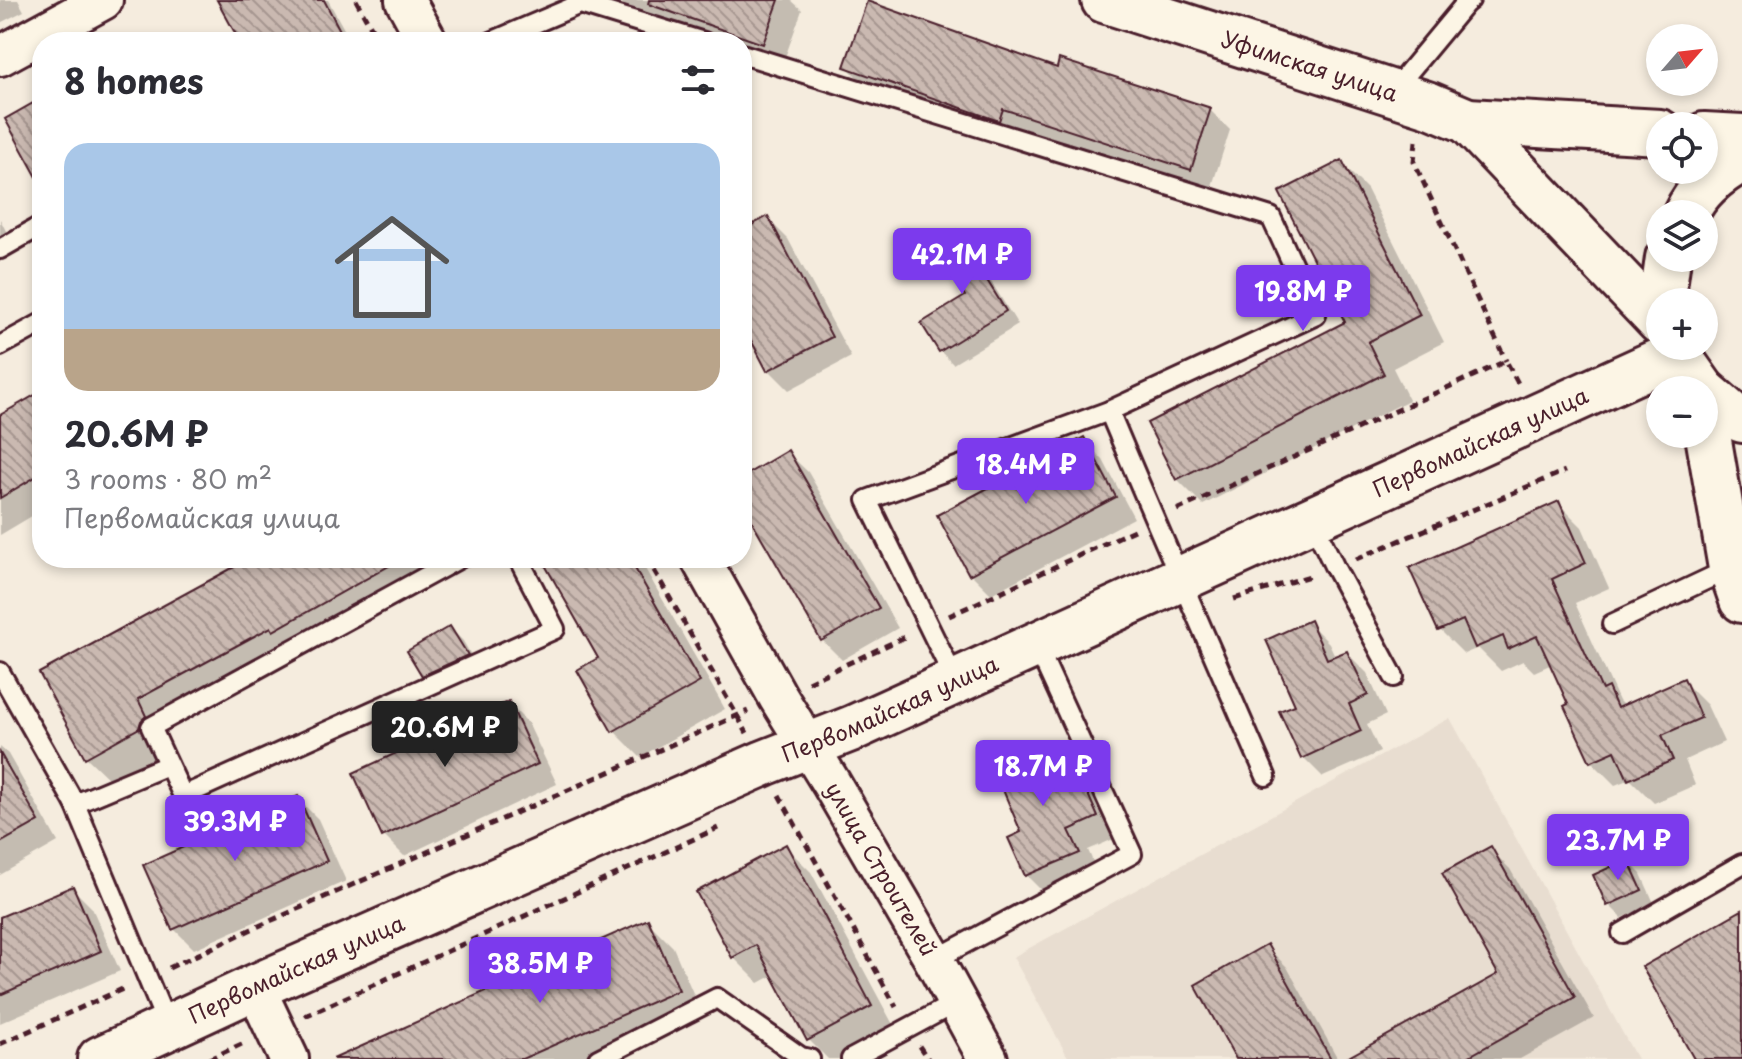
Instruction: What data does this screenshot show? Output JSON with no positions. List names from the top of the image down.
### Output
{
  "streets": {
    "street": ["Уфимская улица", "Первомайская улица", "улица Строителей"]
  },
  "crossings": [
    ["Первомайская улица", "улица Строителей"]
  ],
  "north": "top right",
  "page": {
    "map_buttons": ["+", "−"],
    "heading": "8 homes",
    "list": [
      {
        "name": "20.6M ₽",
        "note": "3 rooms · 80 m² · Первомайская улица"
      }
    ],
    "price": [
      "42.1M ₽",
      "19.8M ₽",
      "18.4M ₽",
      "20.6M ₽",
      "18.7M ₽",
      "39.3M ₽",
      "23.7M ₽",
      "38.5M ₽"
    ]
  }
}
